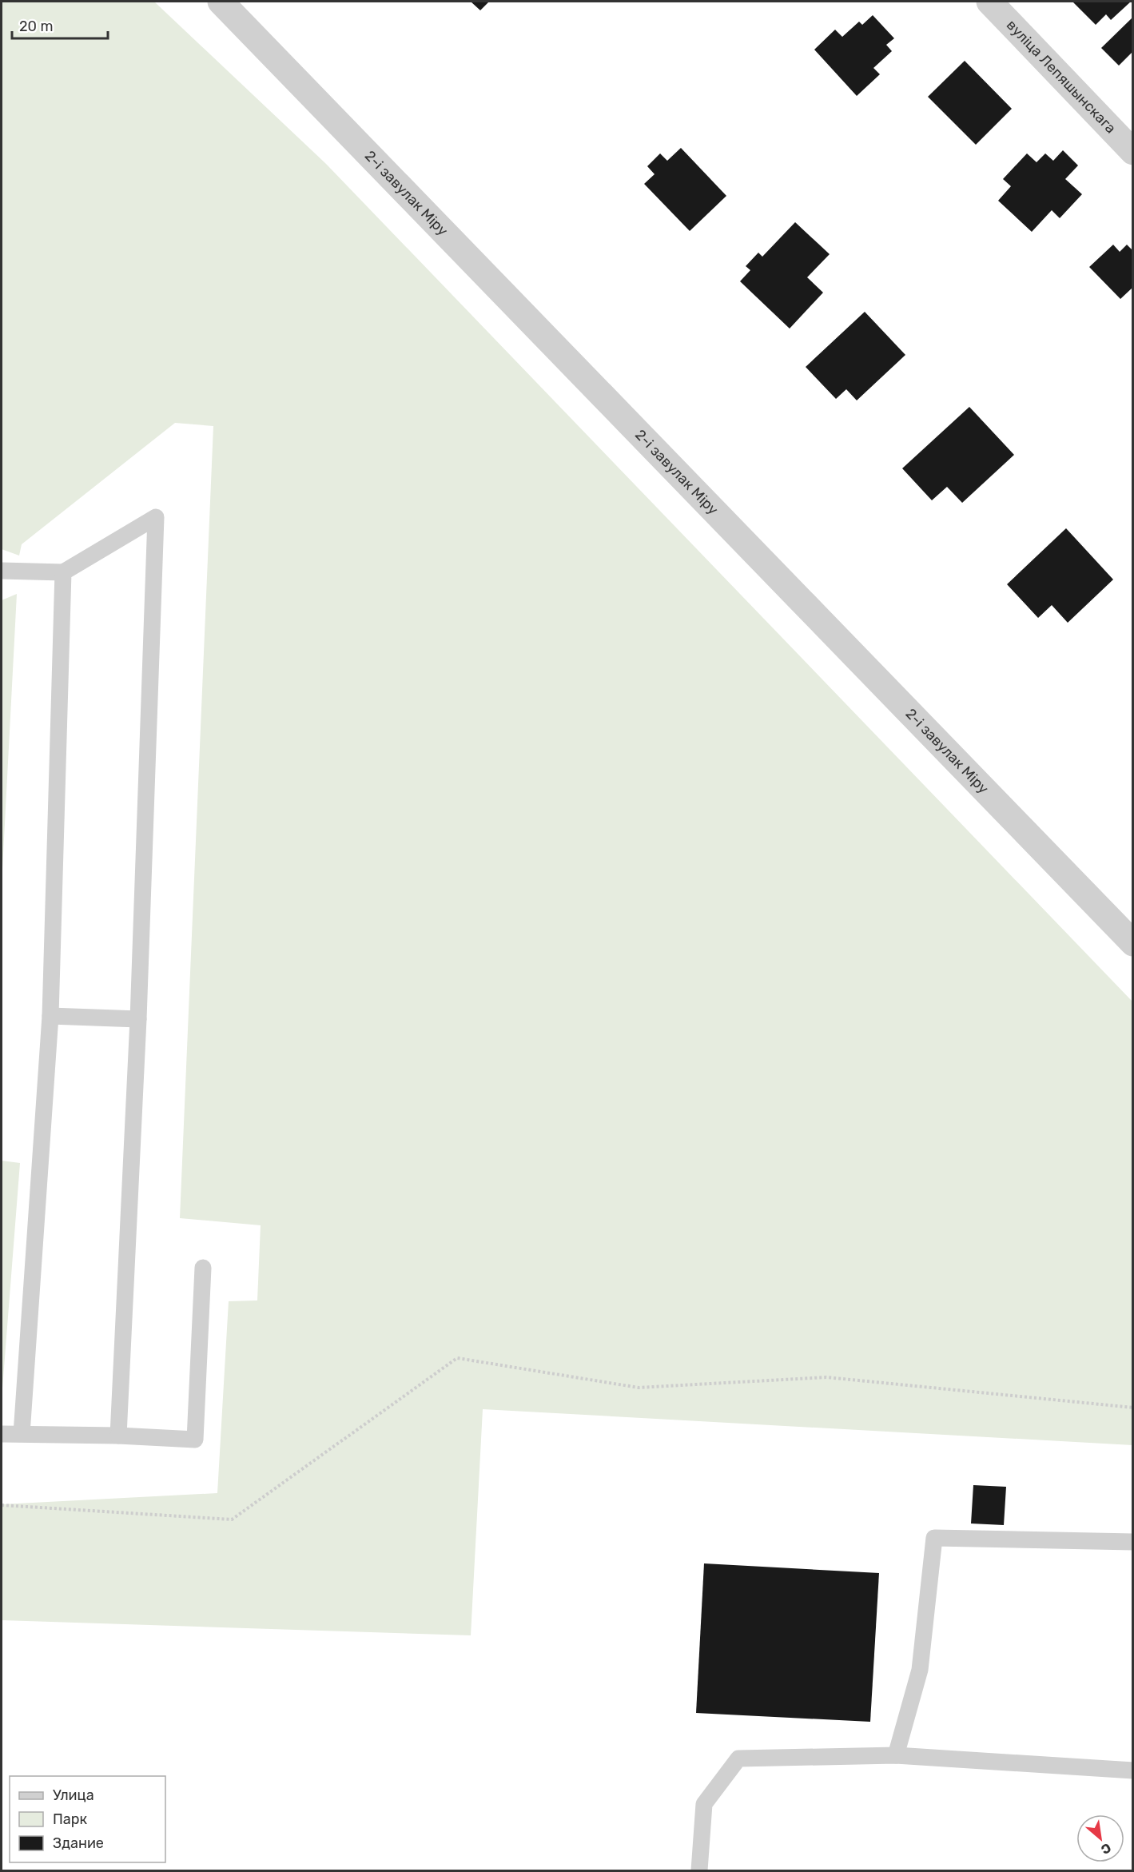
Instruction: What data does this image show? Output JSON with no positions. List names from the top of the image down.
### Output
{
  "streets": {
    "street": ["вуліца Лепяшынскага", "2-і завулак Міру"]
  },
  "legend": ["Улица", "Парк", "Здание"],
  "scale_bar": "20 m",
  "north": "bottom right"
}
